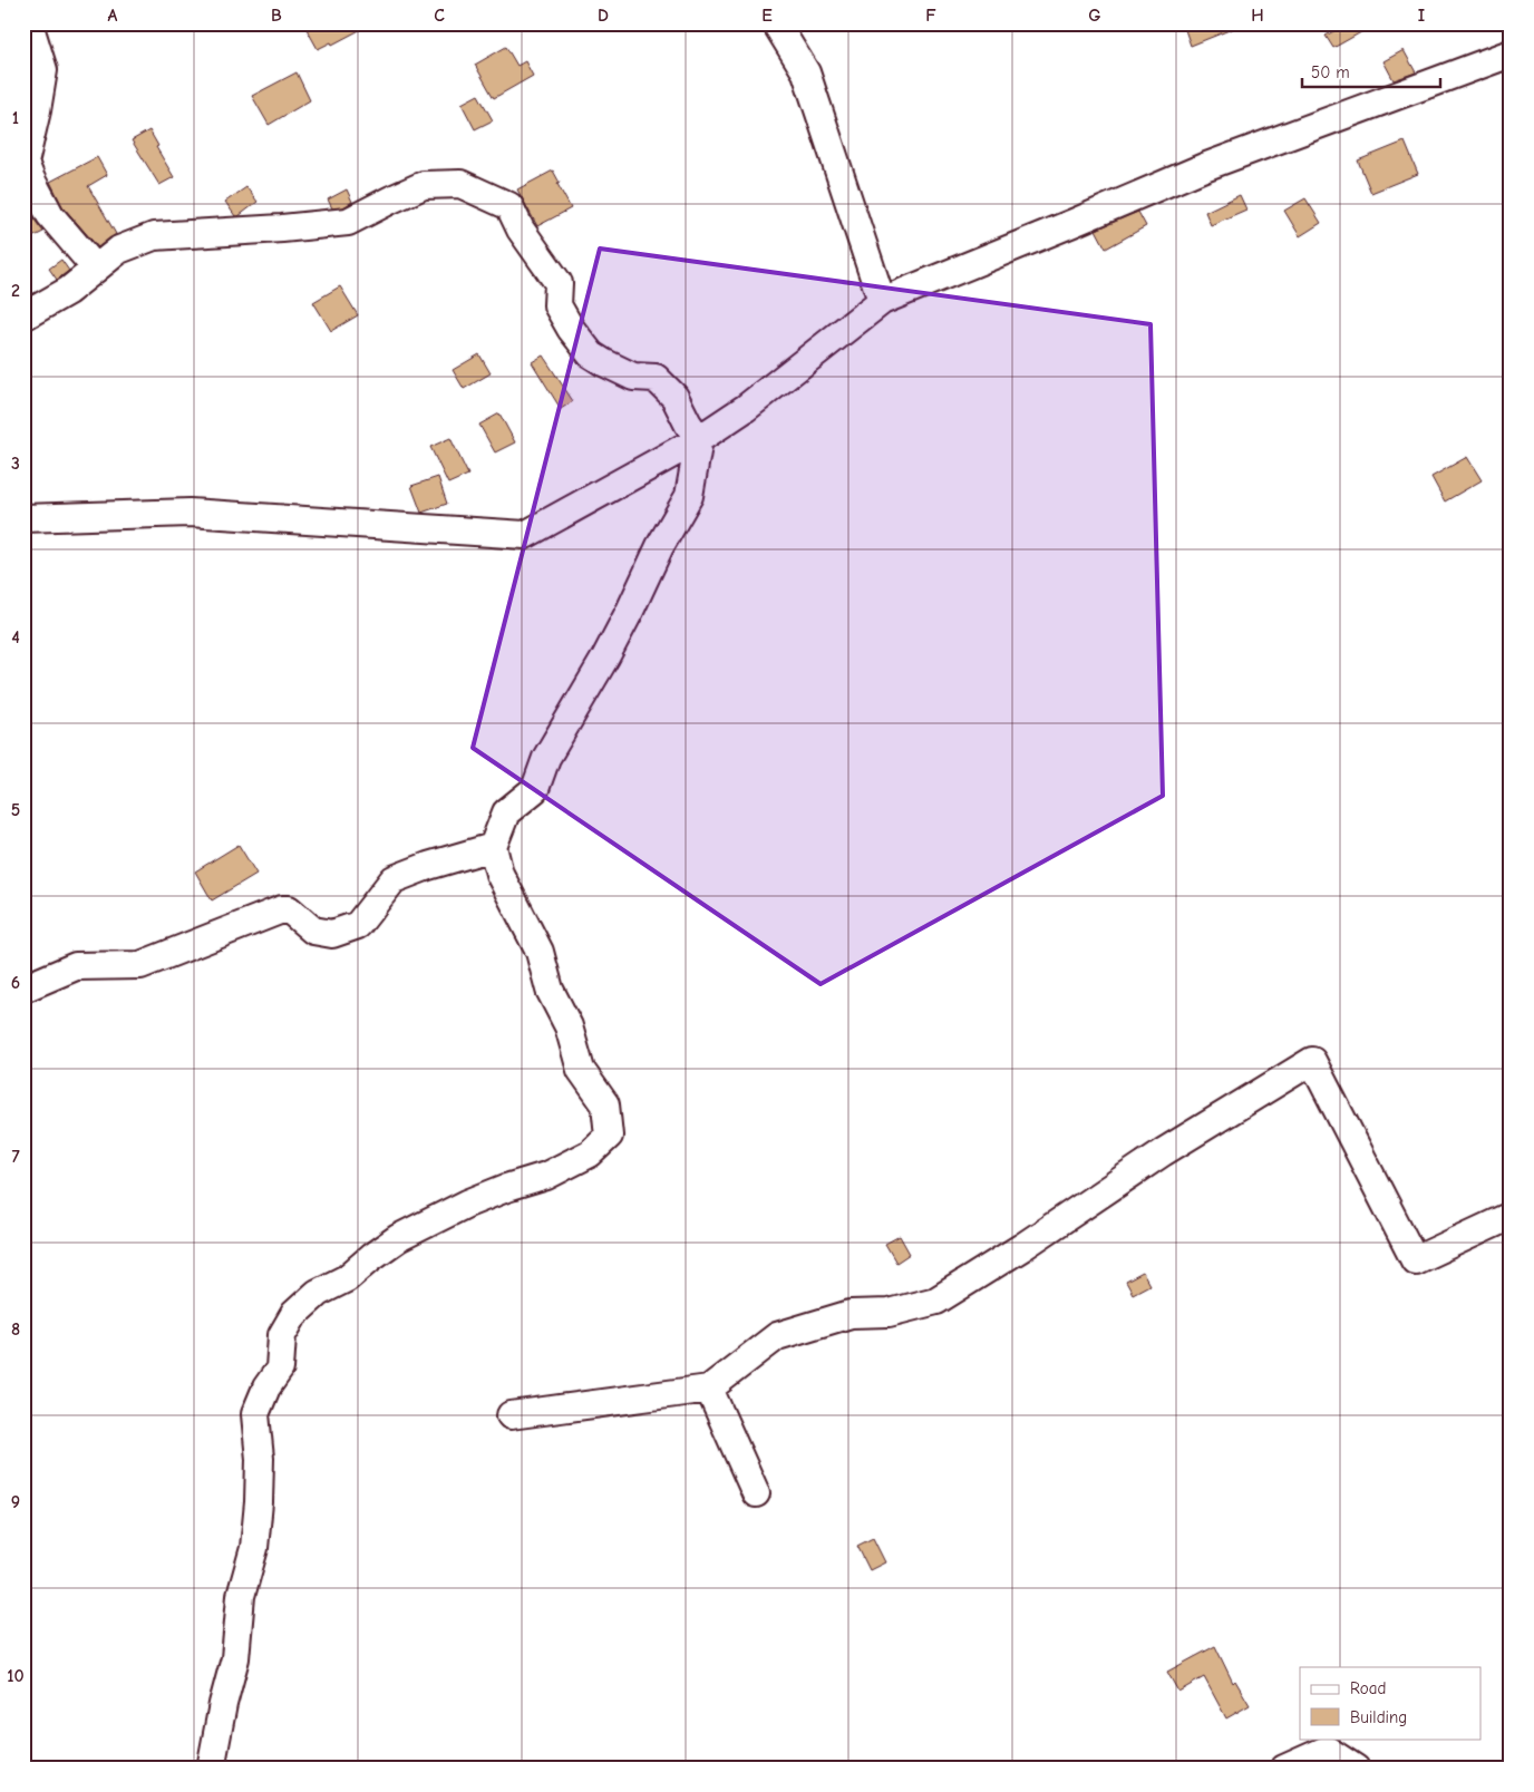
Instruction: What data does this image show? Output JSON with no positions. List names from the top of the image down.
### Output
{
  "legend": ["Road", "Building"],
  "scale_bar": "50 m",
  "grid": {
    "columns": [
      "A",
      "B",
      "C",
      "D",
      "E",
      "F",
      "G",
      "H",
      "I"
    ],
    "rows": [
      "1",
      "2",
      "3",
      "4",
      "5",
      "6",
      "7",
      "8",
      "9",
      "10"
    ]
  }
}
